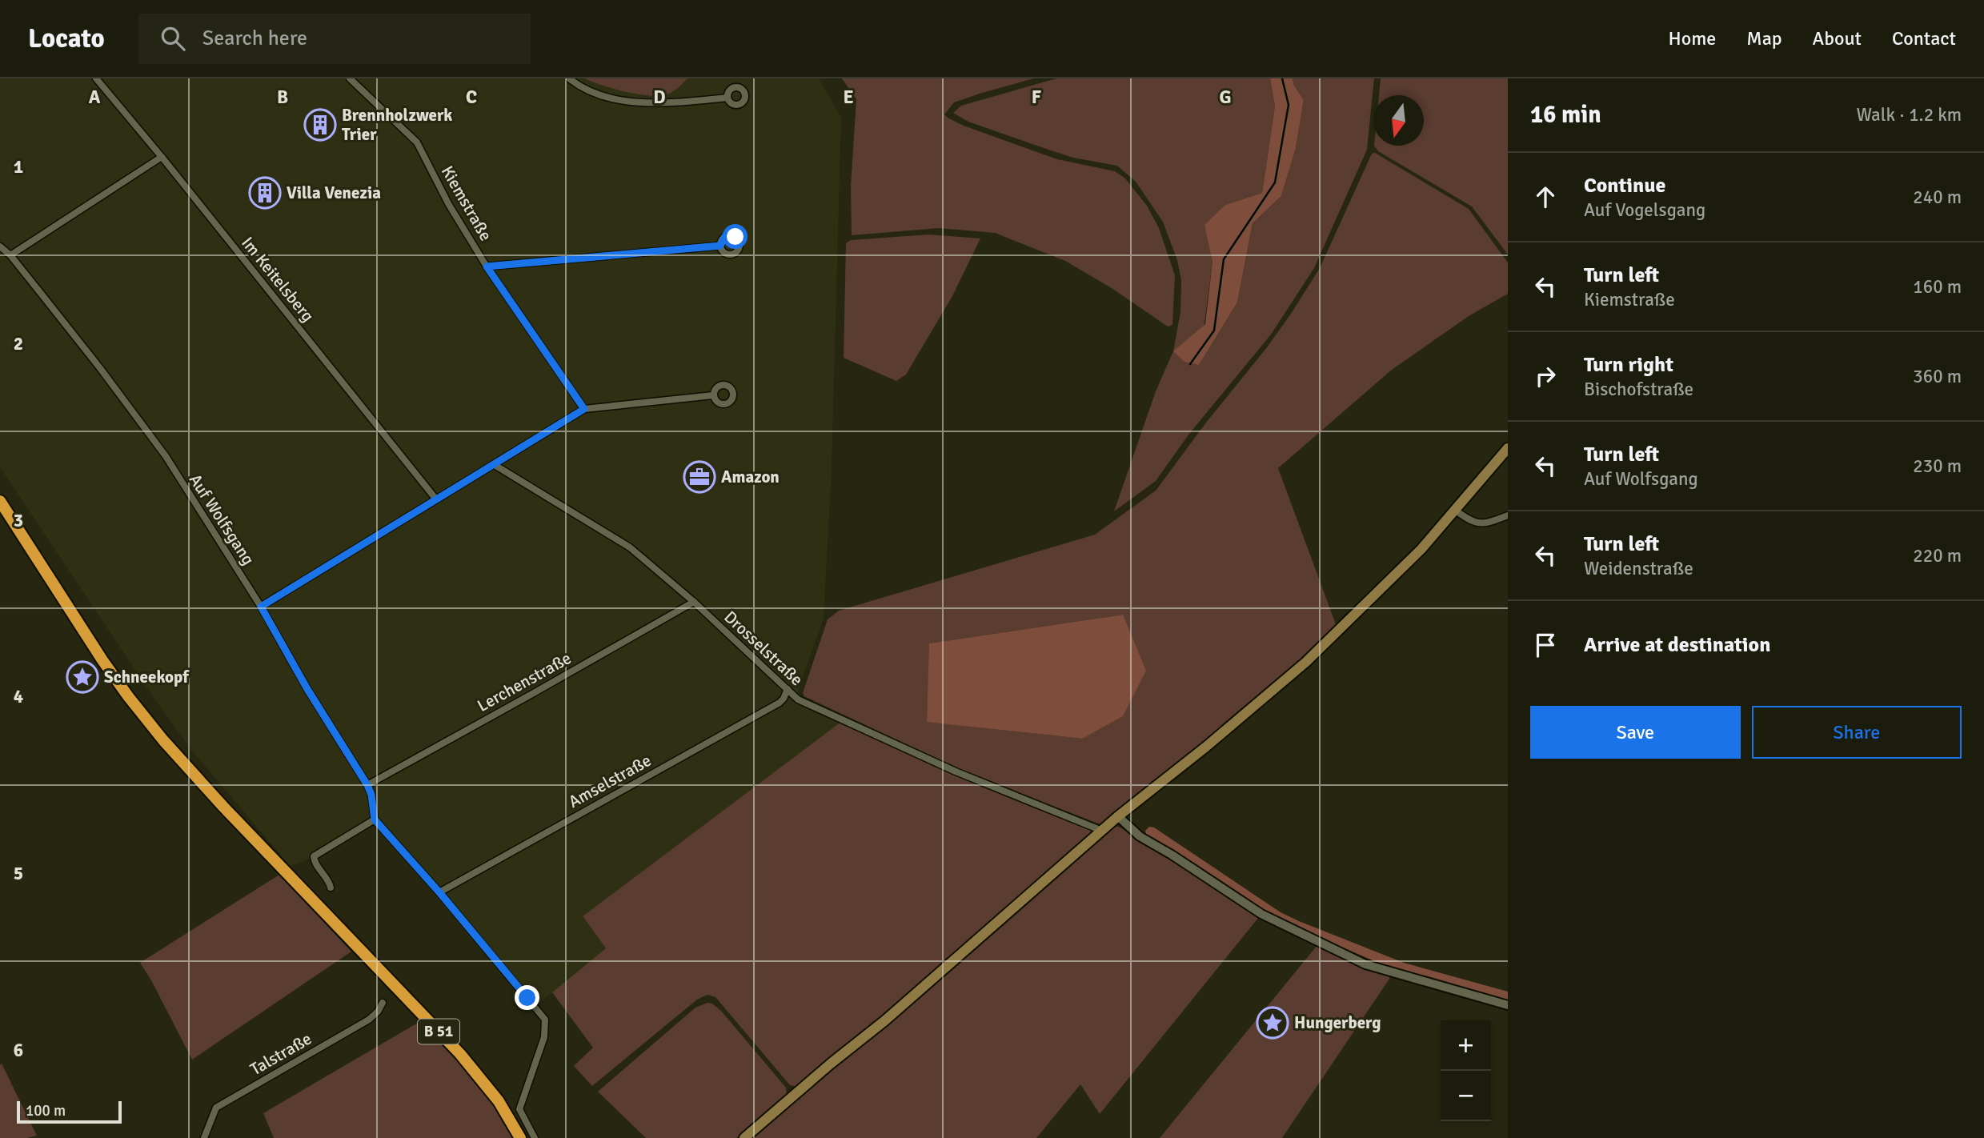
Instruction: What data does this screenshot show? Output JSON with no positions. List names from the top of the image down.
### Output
{
  "streets": {
    "highway": ["B 51"],
    "street": [
      "Kiemstraße",
      "Im Keitelsberg",
      "Auf Wolfsgang",
      "Drosselstraße",
      "Lerchenstraße",
      "Amselstraße",
      "Talstraße"
    ]
  },
  "crossings": [
    ["Auf Wolfsgang", "Lerchenstraße"],
    ["Drosselstraße", "Lerchenstraße"],
    ["Drosselstraße", "Amselstraße"]
  ],
  "places": {
    "building": ["Brennholzwerk Trier", "Villa Venezia"],
    "office": ["Amazon"],
    "place": ["Schneekopf", "Hungerberg"]
  },
  "scale_bar": "100 m",
  "north": "bottom",
  "page": {
    "header": "Locato",
    "search": "Search here",
    "nav": [
      "Home",
      "Map",
      "About",
      "Contact"
    ],
    "heading": ["16 min", "Walk · 1.2 km"],
    "list": [
      ["Continue", "Auf Vogelsgang", "240 m"],
      ["Turn left", "Kiemstraße", "160 m"],
      ["Turn right", "Bischofstraße", "360 m"],
      ["Turn left", "Auf Wolfsgang", "230 m"],
      ["Turn left", "Weidenstraße", "220 m"],
      "Arrive at destination"
    ],
    "buttons": ["Save", "Share"],
    "map_buttons": ["+", "−"],
    "scale": "100 m"
  },
  "grid": {
    "columns": [
      "A",
      "B",
      "C",
      "D",
      "E",
      "F",
      "G"
    ],
    "rows": [
      "1",
      "2",
      "3",
      "4",
      "5",
      "6"
    ]
  }
}
